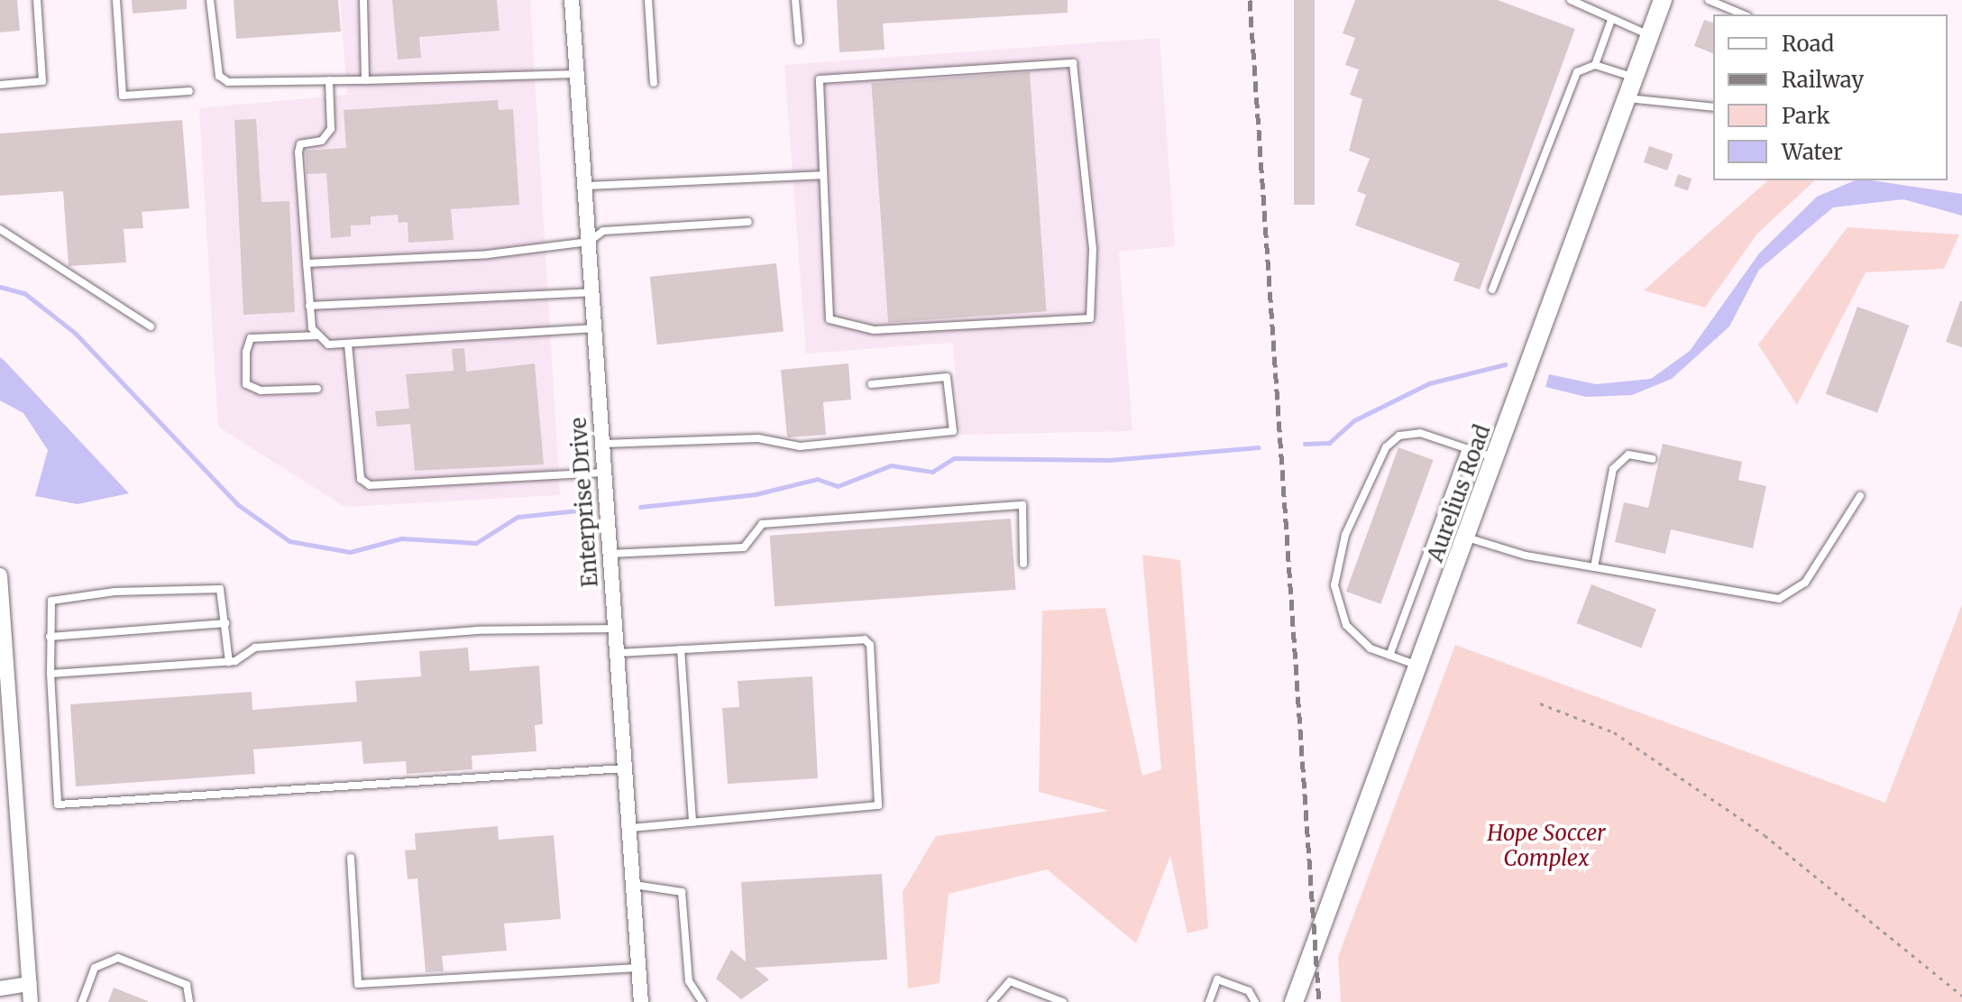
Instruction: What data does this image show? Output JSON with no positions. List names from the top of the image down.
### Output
{
  "streets": {
    "street": ["Aurelius Road", "Enterprise Drive"]
  },
  "parks": ["Hope Soccer Complex"],
  "legend": [
    "Road",
    "Railway",
    "Park",
    "Water"
  ]
}
